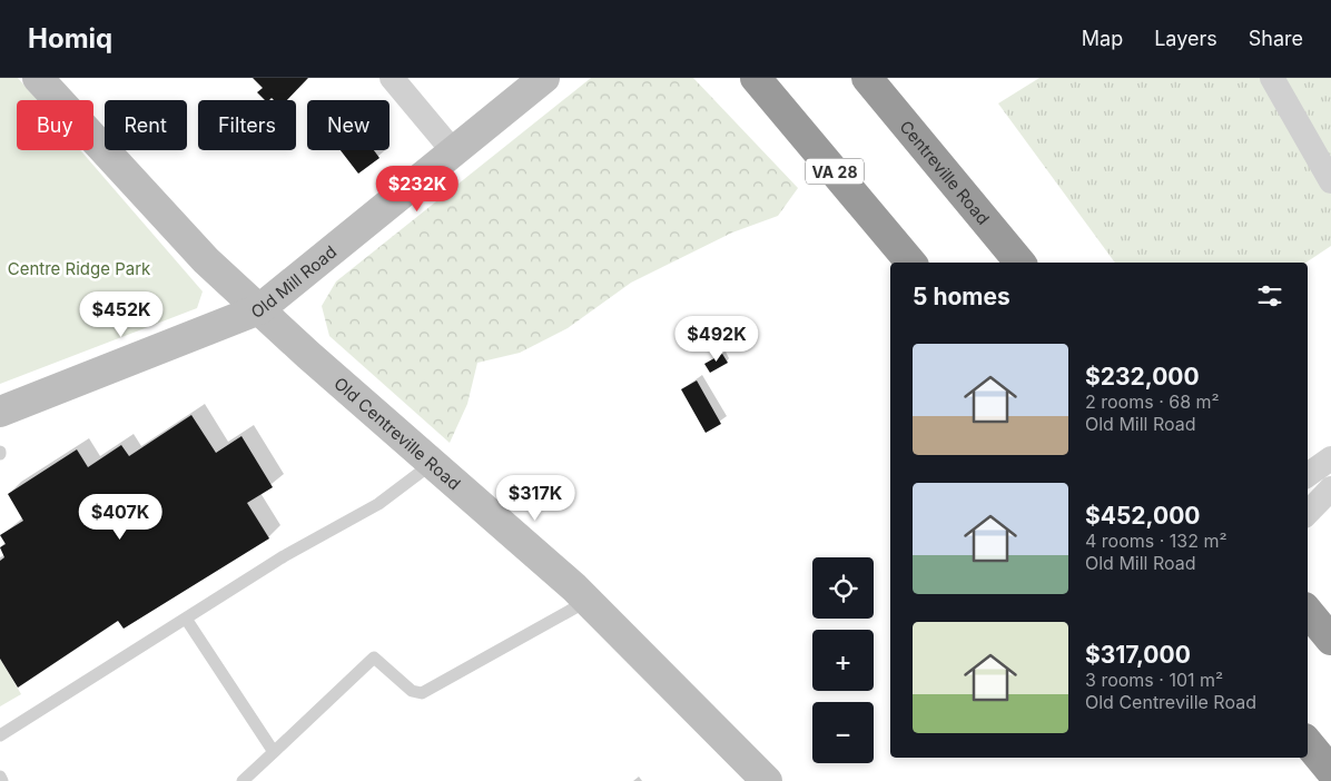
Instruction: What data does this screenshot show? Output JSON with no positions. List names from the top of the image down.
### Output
{
  "streets": {
    "highway": ["VA 28", "Centreville Road"],
    "street": ["Old Mill Road", "Old Centreville Road"]
  },
  "crossings": [
    ["Old Mill Road", "Old Centreville Road"]
  ],
  "parks": ["Centre Ridge Park"],
  "page": {
    "header": "Homiq",
    "nav": ["Map", "Layers", "Share"],
    "chip": [
      "Buy",
      "Rent",
      "Filters",
      "New"
    ],
    "price": [
      "$232K",
      "$452K",
      "$492K",
      "$317K",
      "$407K"
    ],
    "heading": "5 homes",
    "list": [
      {
        "name": "$232,000",
        "note": "2 rooms · 68 m² · Old Mill Road"
      },
      {
        "name": "$452,000",
        "note": "4 rooms · 132 m² · Old Mill Road"
      },
      {
        "name": "$317,000",
        "note": "3 rooms · 101 m² · Old Centreville Road"
      }
    ],
    "map_buttons": ["+", "−"]
  }
}
